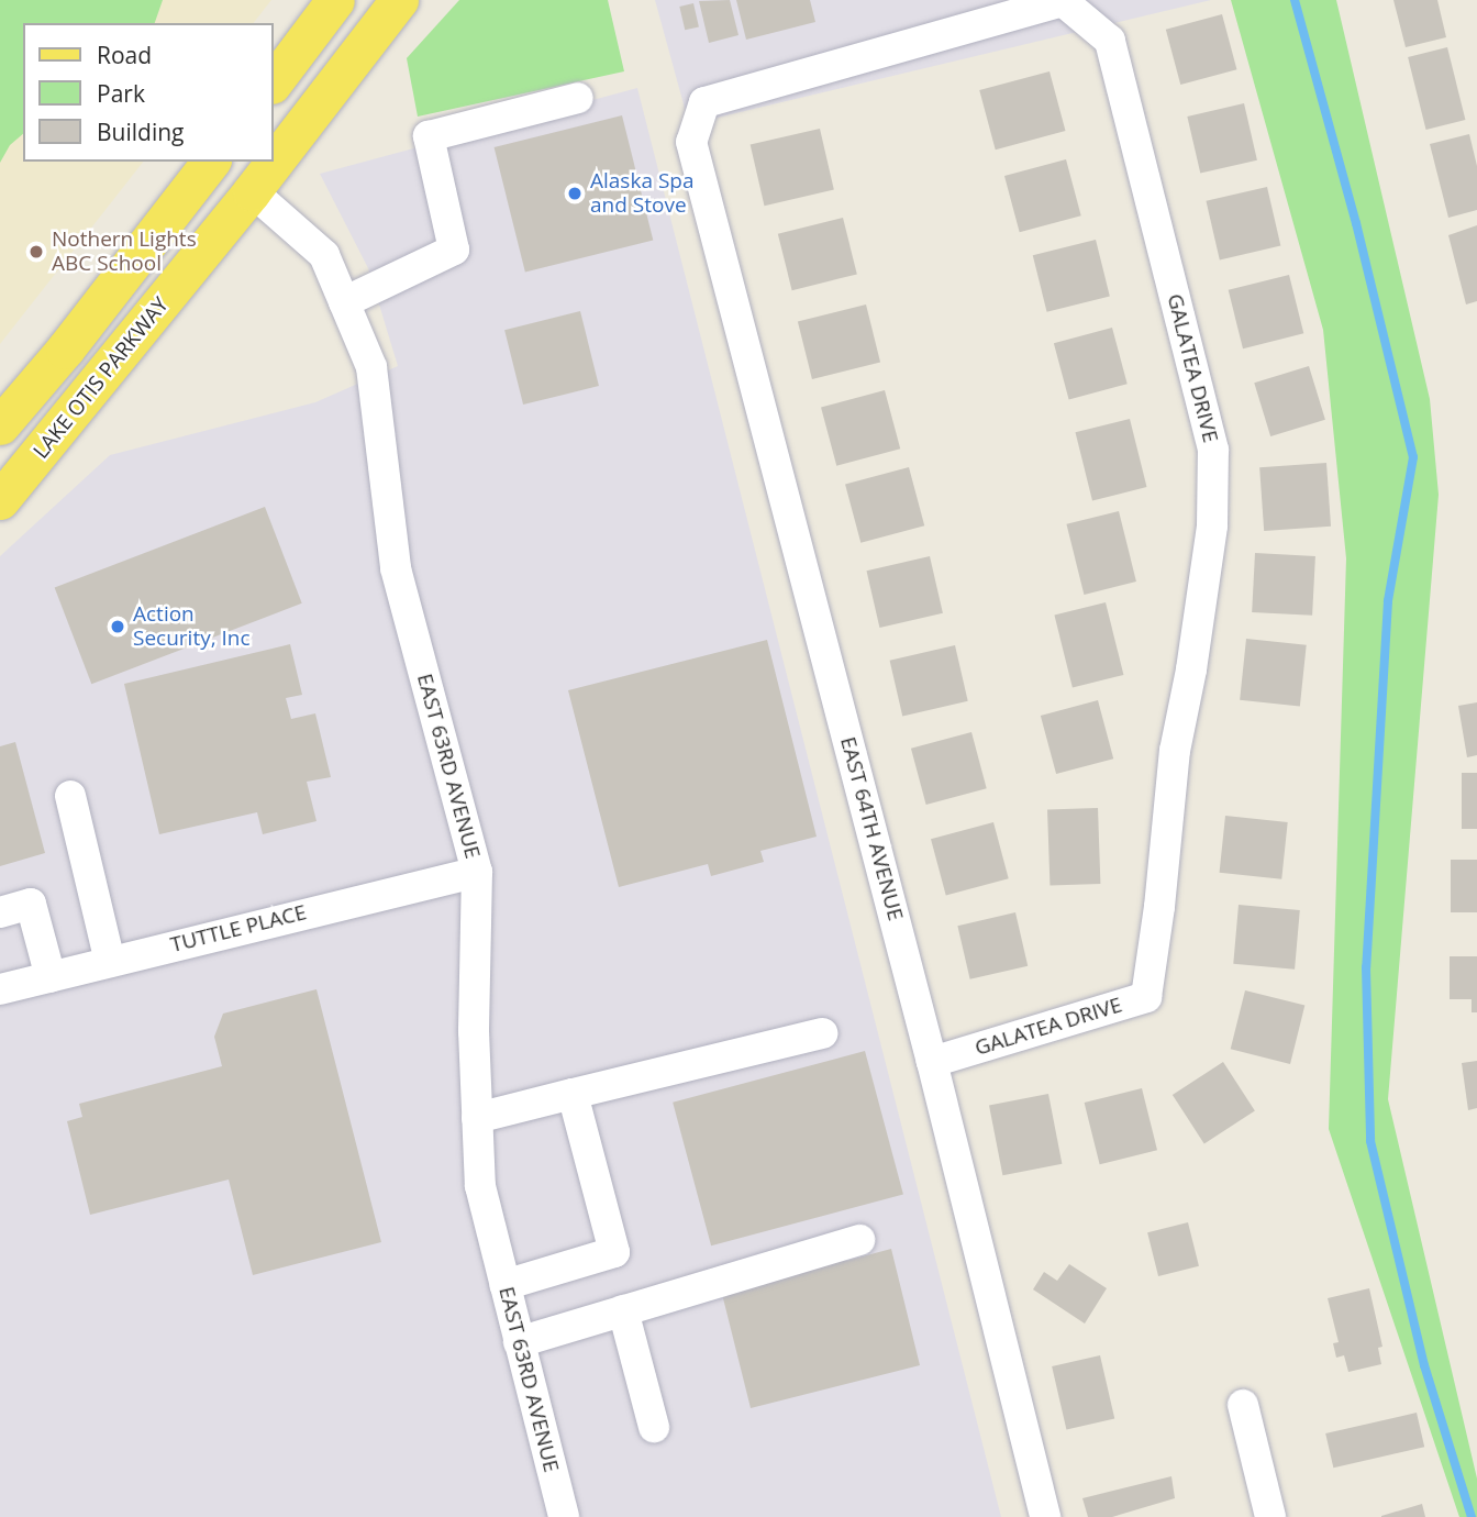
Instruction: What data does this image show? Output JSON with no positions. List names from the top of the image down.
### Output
{
  "streets": {
    "main road": ["LAKE OTIS PARKWAY"],
    "street": [
      "GALATEA DRIVE",
      "EAST 63RD AVENUE",
      "EAST 64TH AVENUE",
      "TUTTLE PLACE"
    ]
  },
  "crossings": [
    ["GALATEA DRIVE", "EAST 64TH AVENUE"],
    ["LAKE OTIS PARKWAY", "EAST 63RD AVENUE"],
    ["EAST 63RD AVENUE", "TUTTLE PLACE"]
  ],
  "places": ["Alaska Spa and Stove", "Nothern Lights ABC School", "Action Security, Inc"],
  "legend": ["Road", "Park", "Building"]
}
